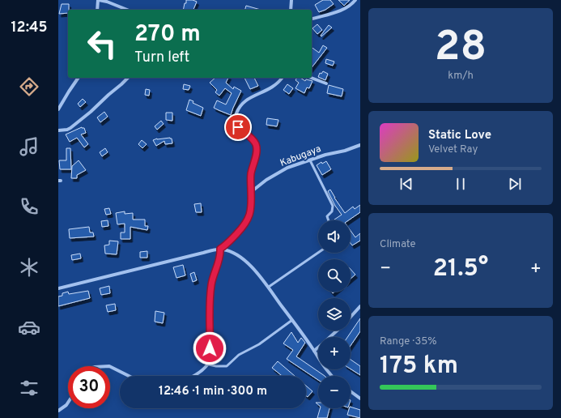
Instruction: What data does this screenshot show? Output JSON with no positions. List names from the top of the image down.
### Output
{
  "streets": {
    "street": ["Kabugaya"]
  },
  "page": {
    "tabs": "12:45",
    "tile": [
      ["28", "km/h"],
      "Climate",
      ["Range · 35%", "175 km"]
    ],
    "turn": ["270 m", "Turn left"],
    "song": ["Static Love", "Velvet Ray"],
    "map_buttons": ["+", "−"],
    "heat": ["−", "21.5°", "+"],
    "limit": "30",
    "trip": "12:46 · 1 min · 300 m"
  }
}
